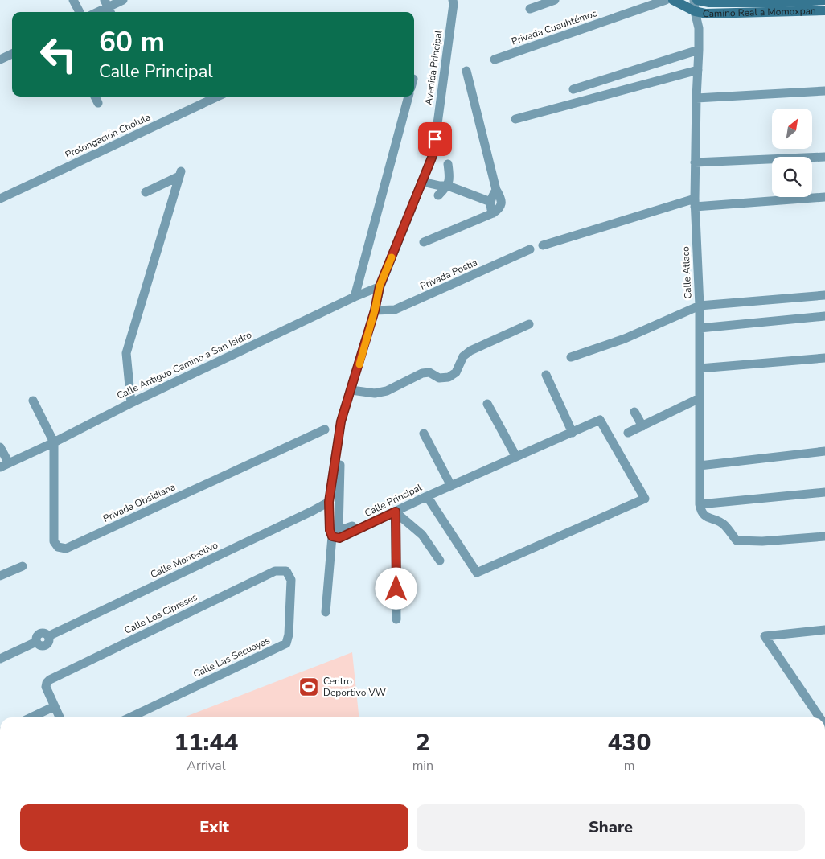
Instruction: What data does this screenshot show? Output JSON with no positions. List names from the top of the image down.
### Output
{
  "streets": {
    "street": [
      "Camino Real a Momoxpan",
      "Privada Cuauhtémoc",
      "Avenida Principal",
      "Prolongación Cholula",
      "Calle Atlaco",
      "Privada Postia",
      "Calle Antiguo Camino a San Isidro",
      "Calle Principal",
      "Privada Obsidiana",
      "Calle Monteolivo",
      "Calle Los Cipreses",
      "Calle Las Secuoyas"
    ]
  },
  "crossings": [
    ["Camino Real a Momoxpan", "Calle Atlaco"],
    ["Avenida Principal", "Privada Postia"],
    ["Avenida Principal", "Calle Antiguo Camino a San Isidro"],
    ["Calle Antiguo Camino a San Isidro", "Privada Obsidiana"],
    ["Calle Los Cipreses", "Calle Las Secuoyas"]
  ],
  "places": {
    "sports": ["Centro Deportivo VW"]
  },
  "north": "top right",
  "page": {
    "turn": ["60 m", "Calle Principal"],
    "eta": [
      "11:44",
      "Arrival",
      "2",
      "min",
      "430",
      "m"
    ],
    "buttons": ["Exit", "Share"]
  }
}
